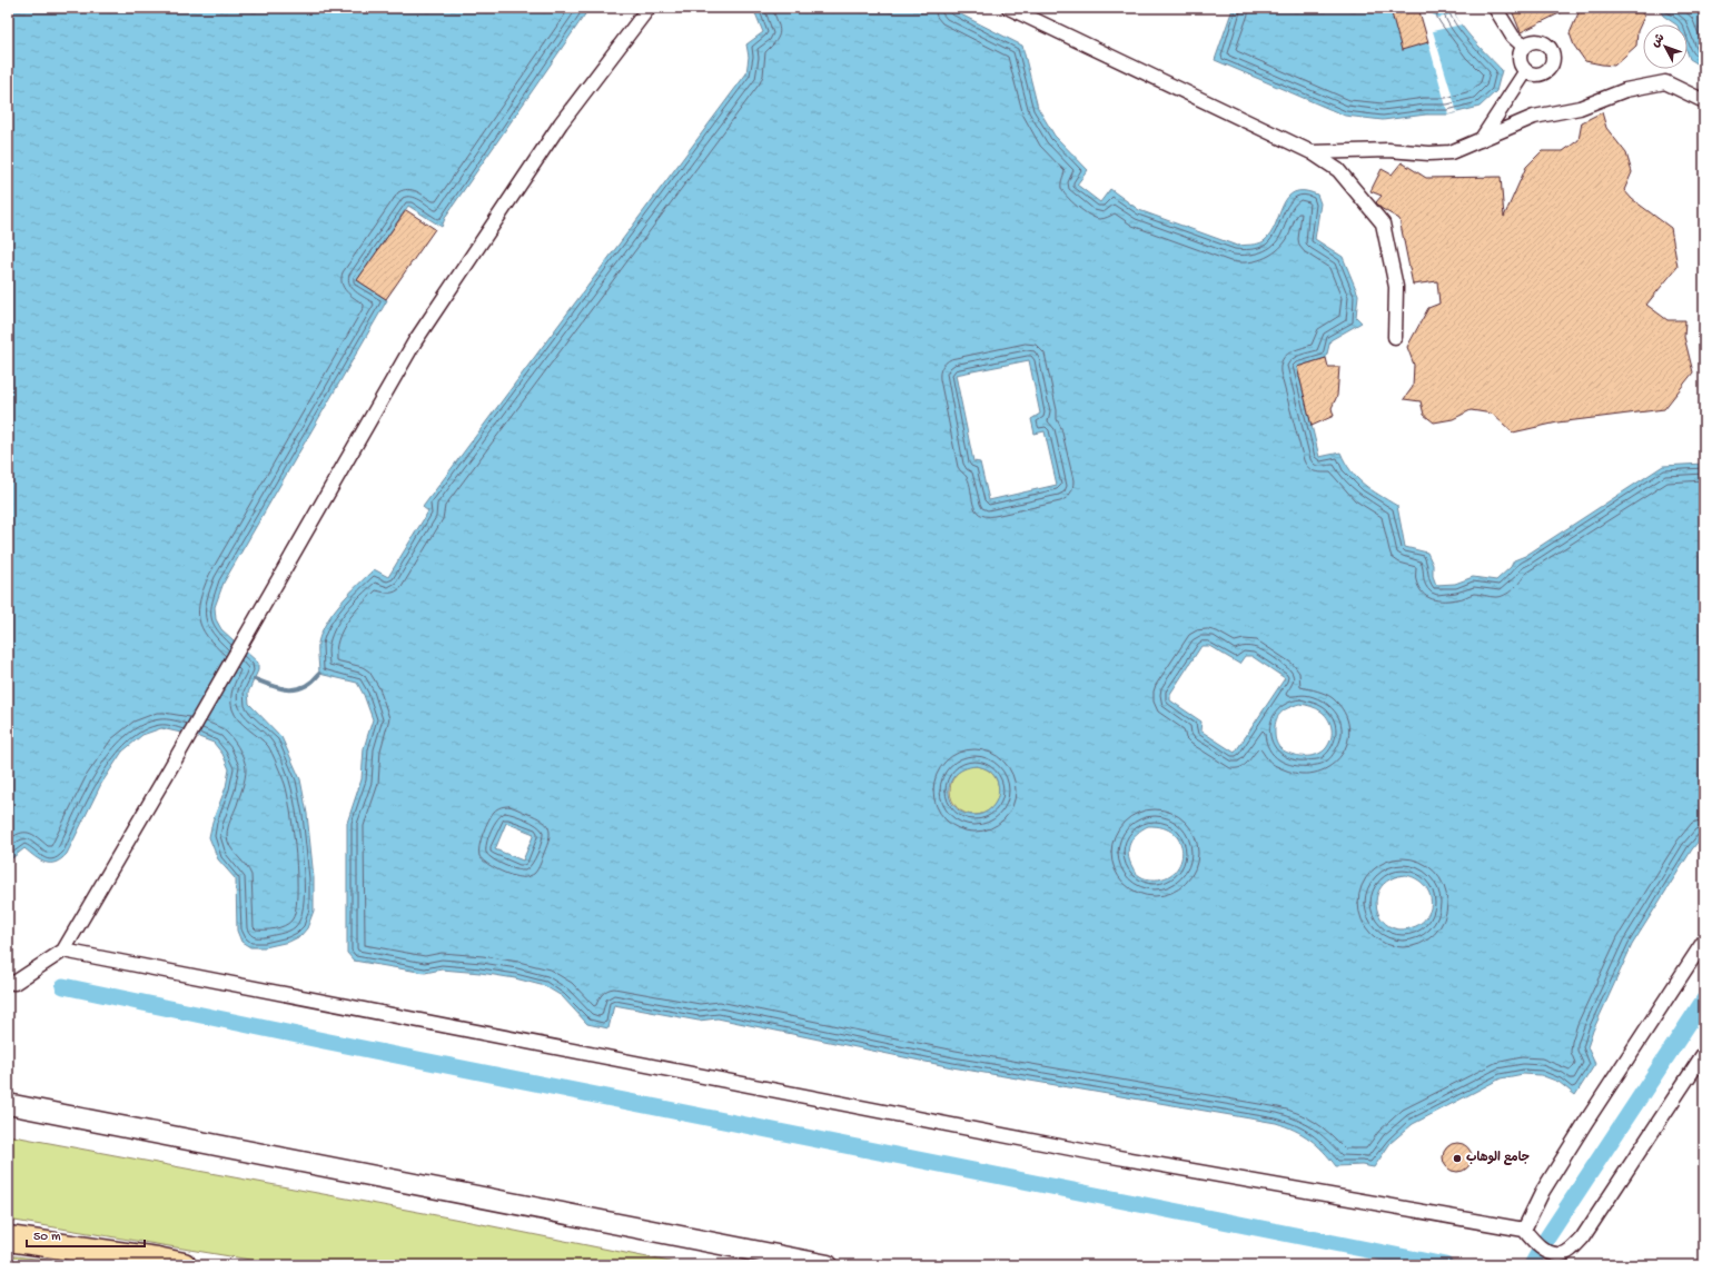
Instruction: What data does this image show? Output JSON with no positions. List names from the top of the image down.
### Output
{
  "places": ["جامع الوهاب"],
  "scale_bar": "50 m",
  "north": "top left"
}
